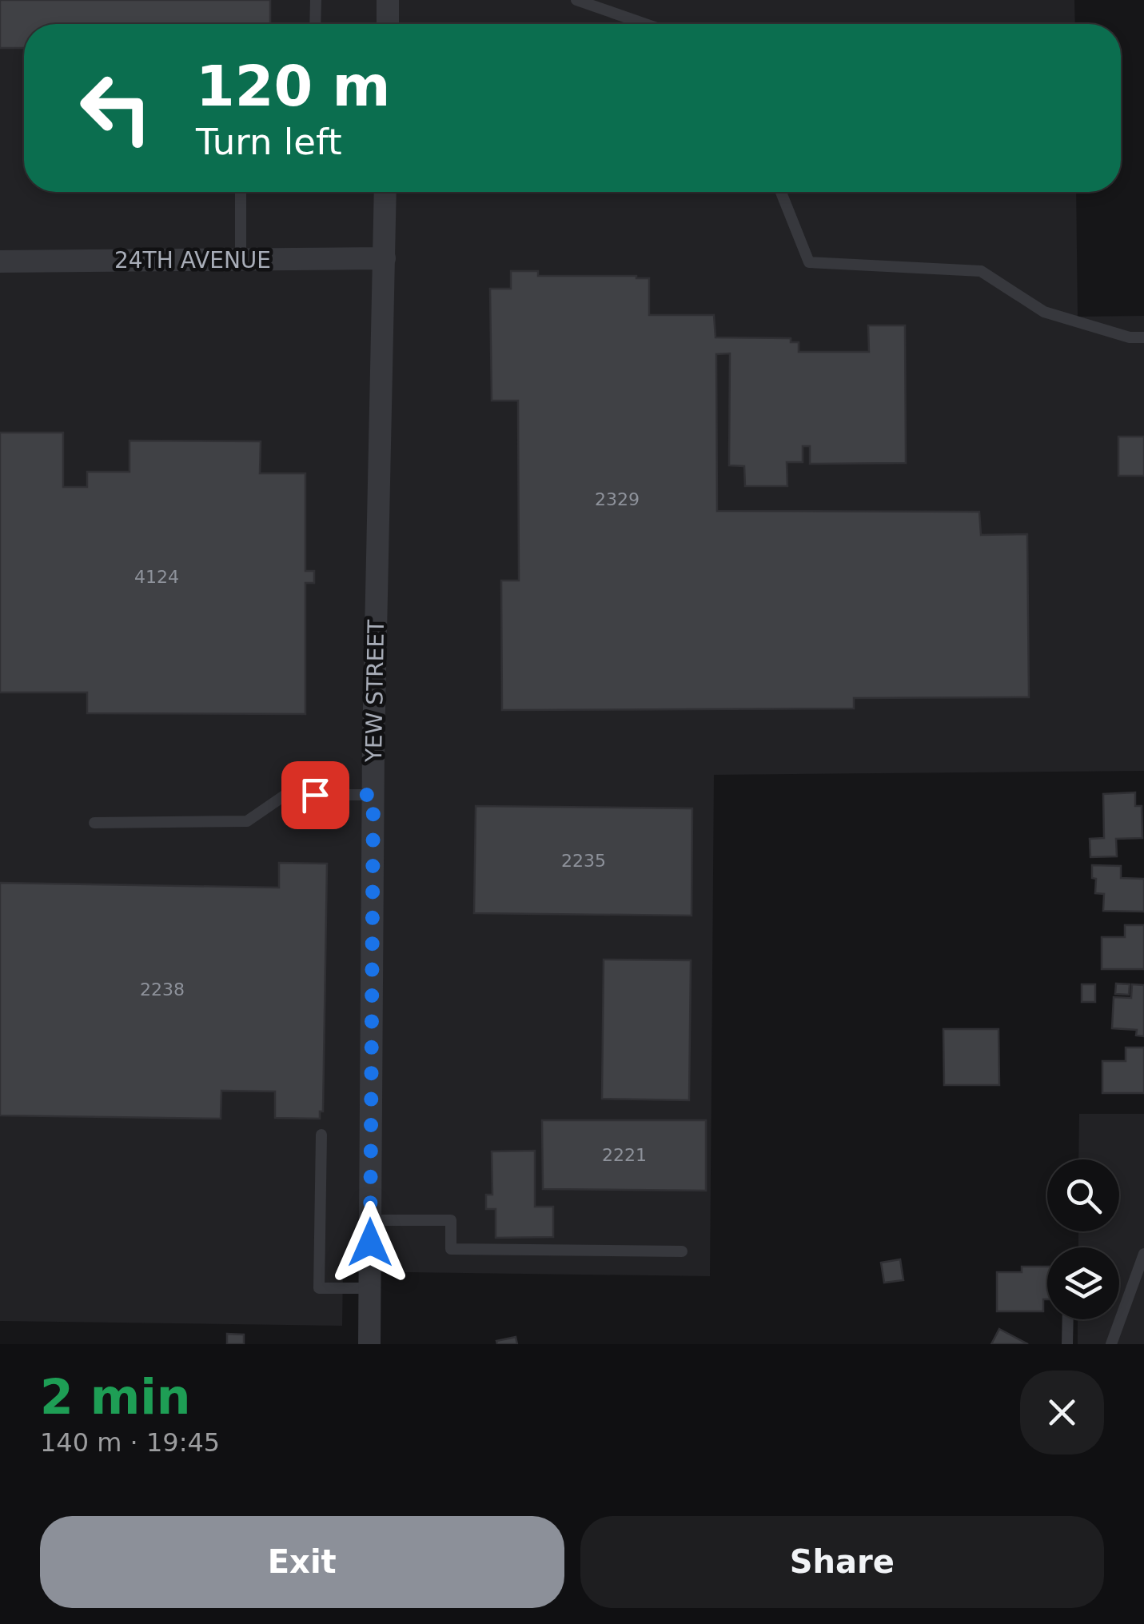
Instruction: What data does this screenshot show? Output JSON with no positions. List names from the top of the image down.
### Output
{
  "streets": {
    "street": ["24TH AVENUE", "YEW STREET"]
  },
  "crossings": [
    ["24TH AVENUE", "YEW STREET"]
  ],
  "house_numbers": [
    "2329",
    "4124",
    "2235",
    "2238",
    "2221"
  ],
  "page": {
    "turn": ["120 m", "Turn left"],
    "heading": ["2 min", "140 m · 19:45"],
    "buttons": ["Exit", "Share"]
  }
}
